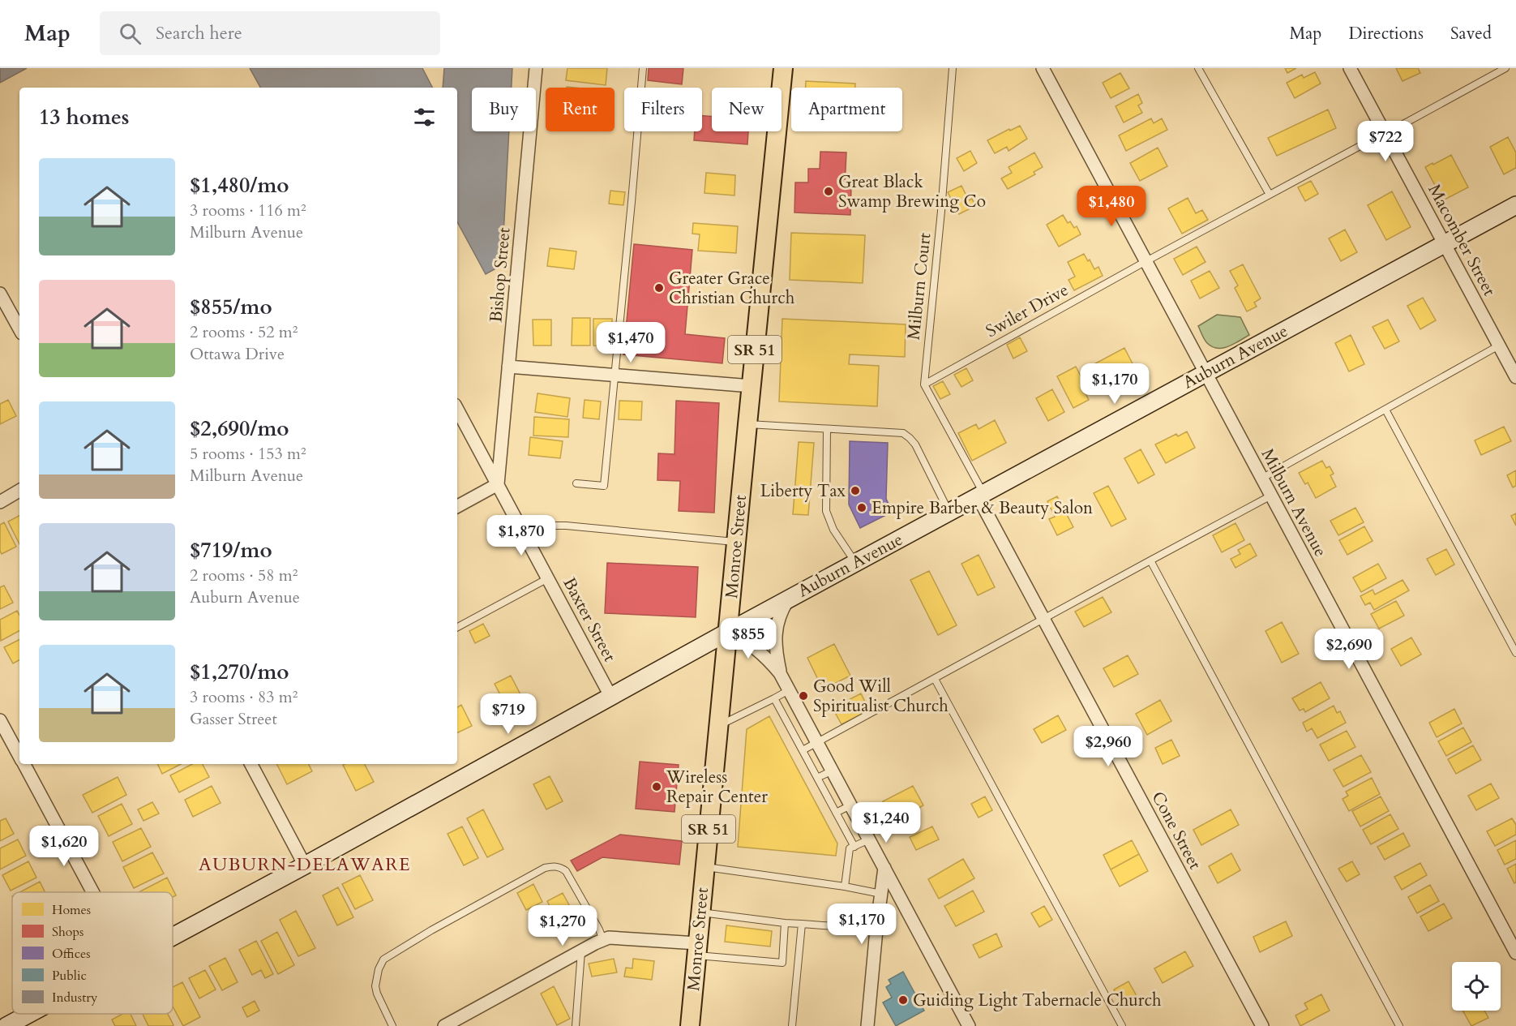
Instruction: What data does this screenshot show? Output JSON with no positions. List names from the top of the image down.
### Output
{
  "streets": {
    "main road": ["SR 51", "Monroe Street"],
    "street": [
      "Macomber Street",
      "Bishop Street",
      "Auburn Avenue",
      "Milburn Avenue",
      "Baxter Street",
      "Cone Street"
    ],
    "lane": ["Milburn Court", "Swiler Drive"]
  },
  "crossings": [
    ["Macomber Street", "Swiler Drive"],
    ["Macomber Street", "Auburn Avenue"],
    ["Bishop Street", "Baxter Street"],
    ["Milburn Court", "Swiler Drive"],
    ["Swiler Drive", "Milburn Avenue"],
    ["Auburn Avenue", "Milburn Avenue"],
    ["Auburn Avenue", "Monroe Street"],
    ["Auburn Avenue", "Baxter Street"],
    ["Auburn Avenue", "Cone Street"]
  ],
  "districts": ["AUBURN-DELAWARE"],
  "places": [
    "Great Black Swamp Brewing Co",
    "Greater Grace Christian Church",
    "Liberty Tax",
    "Empire Barber & Beauty Salon",
    "Good Will Spiritualist Church",
    "Wireless Repair Center",
    "Guiding Light Tabernacle Church"
  ],
  "legend": [
    "Homes",
    "Shops",
    "Offices",
    "Public",
    "Industry"
  ],
  "page": {
    "header": "Map",
    "search": "Search here",
    "nav": ["Map", "Directions", "Saved"],
    "chip": [
      "Buy",
      "Rent",
      "Filters",
      "New",
      "Apartment"
    ],
    "heading": "13 homes",
    "price": [
      "$722",
      "$1,480",
      "$1,470",
      "$1,170",
      "$1,870",
      "$855",
      "$2,690",
      "$719",
      "$2,960",
      "$1,240",
      "$1,620",
      "$1,170",
      "$1,270"
    ],
    "list": [
      {
        "name": "$1,480/mo",
        "note": "3 rooms · 116 m² · Milburn Avenue"
      },
      {
        "name": "$855/mo",
        "note": "2 rooms · 52 m² · Ottawa Drive"
      },
      {
        "name": "$2,690/mo",
        "note": "5 rooms · 153 m² · Milburn Avenue"
      },
      {
        "name": "$719/mo",
        "note": "2 rooms · 58 m² · Auburn Avenue"
      },
      {
        "name": "$1,270/mo",
        "note": "3 rooms · 83 m² · Gasser Street"
      }
    ]
  }
}
